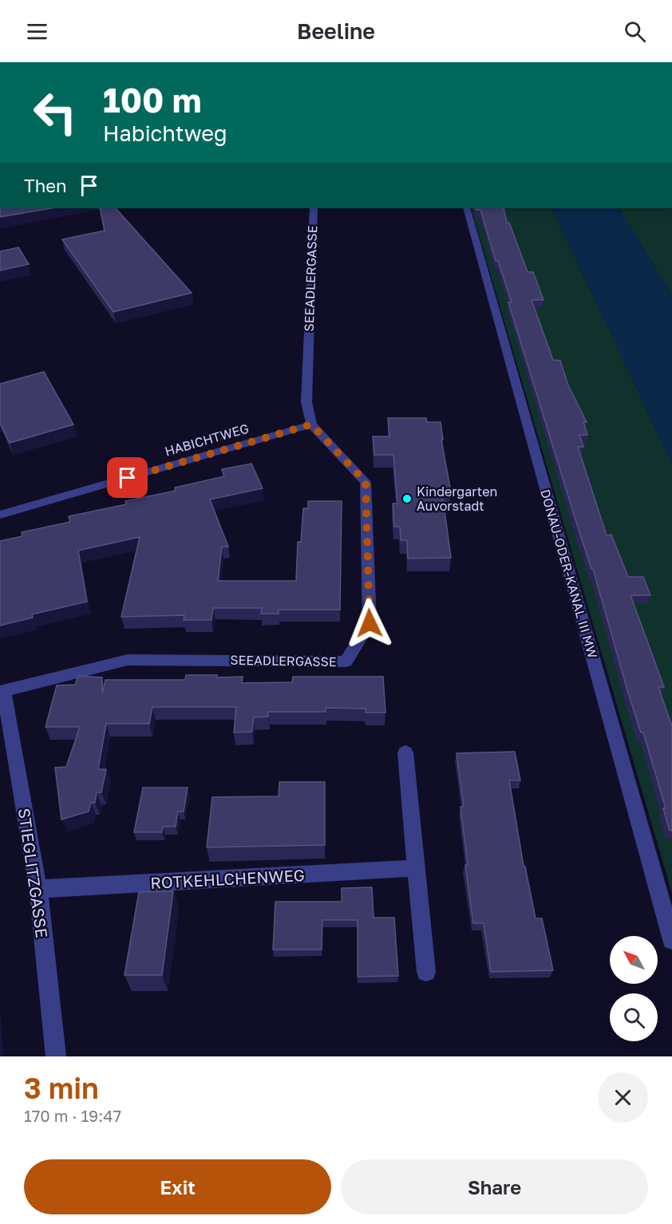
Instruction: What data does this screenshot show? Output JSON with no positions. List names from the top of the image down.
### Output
{
  "streets": {
    "street": [
      "SEEADLERGASSE",
      "HABICHTWEG",
      "DONAU-ODER-KANAL III MW",
      "STIEGLITZGASSE",
      "ROTKEHLCHENWEG"
    ]
  },
  "crossings": [
    ["SEEADLERGASSE", "HABICHTWEG"],
    ["SEEADLERGASSE", "STIEGLITZGASSE"],
    ["STIEGLITZGASSE", "ROTKEHLCHENWEG"]
  ],
  "places": ["Kindergarten Auvorstadt"],
  "north": "top left",
  "page": {
    "header": "Beeline",
    "turn": ["100 m", "Habichtweg"],
    "then": "Then",
    "heading": ["3 min", "170 m · 19:47"],
    "buttons": ["Exit", "Share"]
  }
}
